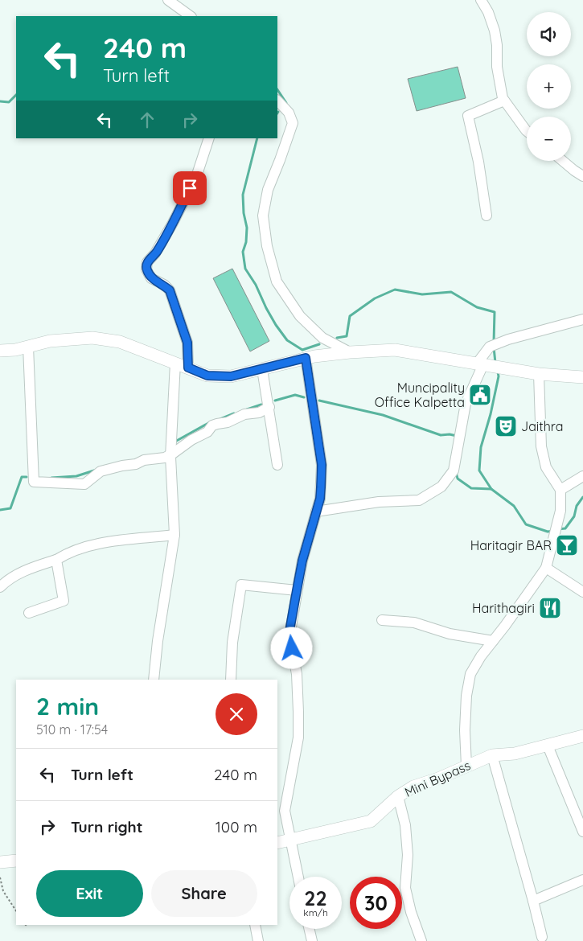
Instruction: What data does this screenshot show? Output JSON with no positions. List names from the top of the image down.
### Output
{
  "streets": {
    "main road": ["Mini Bypass"]
  },
  "places": {
    "public building": ["Muncipality Office Kalpetta"],
    "theatre": ["Jaithra"],
    "bar": ["Haritagir BAR"],
    "restaurant": ["Harithagiri"]
  },
  "page": {
    "map_buttons": ["+", "−"],
    "turn": ["240 m", "Turn left"],
    "heading": ["2 min", "510 m · 17:54"],
    "list": [
      {
        "name": "Turn left",
        "value": "240 m"
      },
      {
        "name": "Turn right",
        "value": "100 m"
      }
    ],
    "buttons": ["Exit", "Share"],
    "speed": "22 km/h",
    "limit": "30"
  }
}
